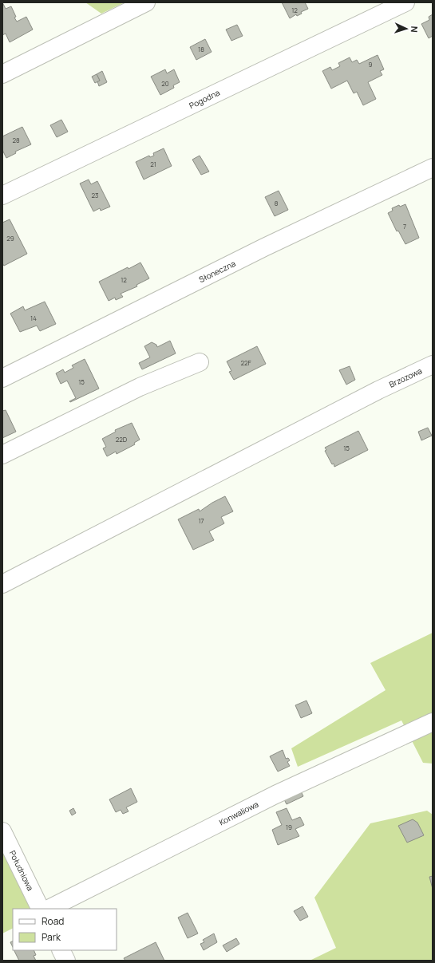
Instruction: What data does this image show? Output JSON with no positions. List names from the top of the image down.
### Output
{
  "streets": {
    "street": [
      "Pogodna",
      "Słoneczna",
      "Brzozowa",
      "Konwaliowa",
      "Południowa"
    ]
  },
  "house_numbers": [
    "12",
    "18",
    "9",
    "20",
    "28",
    "21",
    "23",
    "8",
    "7",
    "29",
    "12",
    "14",
    "22F",
    "15",
    "22D",
    "15",
    "17",
    "19"
  ],
  "legend": ["Road", "Park"],
  "north": "right"
}
